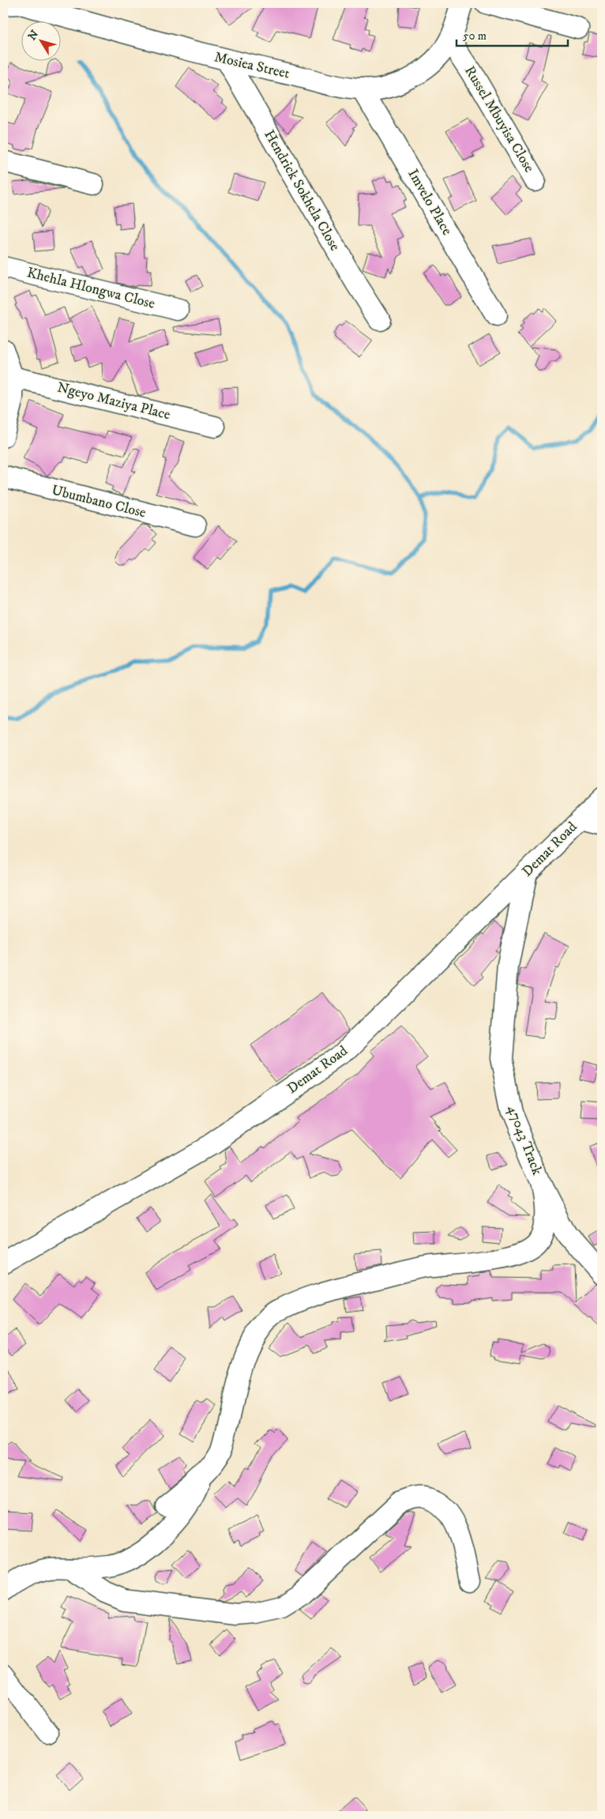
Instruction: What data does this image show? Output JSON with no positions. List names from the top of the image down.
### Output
{
  "streets": {
    "street": [
      "Mosiea Street",
      "Russel Mbuyisa Close",
      "Hendrick Sokhela Close",
      "Imvelo Place",
      "Khehla Hlongwa Close",
      "Ngeyo Maziya Place",
      "Ubumbano Close",
      "Demat Road",
      "47043 Track"
    ]
  },
  "crossings": [
    ["Mosiea Street", "Russel Mbuyisa Close"],
    ["Mosiea Street", "Hendrick Sokhela Close"],
    ["Mosiea Street", "Imvelo Place"],
    ["Demat Road", "47043 Track"]
  ],
  "scale_bar": "50 m",
  "north": "top left"
}
